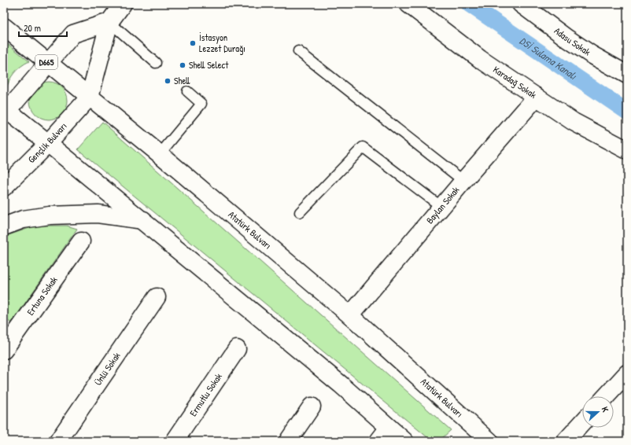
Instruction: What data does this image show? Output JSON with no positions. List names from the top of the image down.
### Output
{
  "streets": {
    "main road": [
      "Adasu Sokak",
      "D665",
      "Karadağ Sokak",
      "Gençlik Bulvarı",
      "Baylan Sokak",
      "Atatürk Bulvarı",
      "Ertuna Sokak",
      "Ünlü Sokak",
      "Ermutlu Sokak"
    ]
  },
  "crossings": [
    ["Karadağ Sokak", "Baylan Sokak"],
    ["Gençlik Bulvarı", "Atatürk Bulvarı"],
    ["Baylan Sokak", "Atatürk Bulvarı"]
  ],
  "water": ["DSİ Sulama Kanalı"],
  "places": ["İstasyon Lezzet Durağı", "Shell Select", "Shell"],
  "scale_bar": "20 m",
  "north": "right"
}
